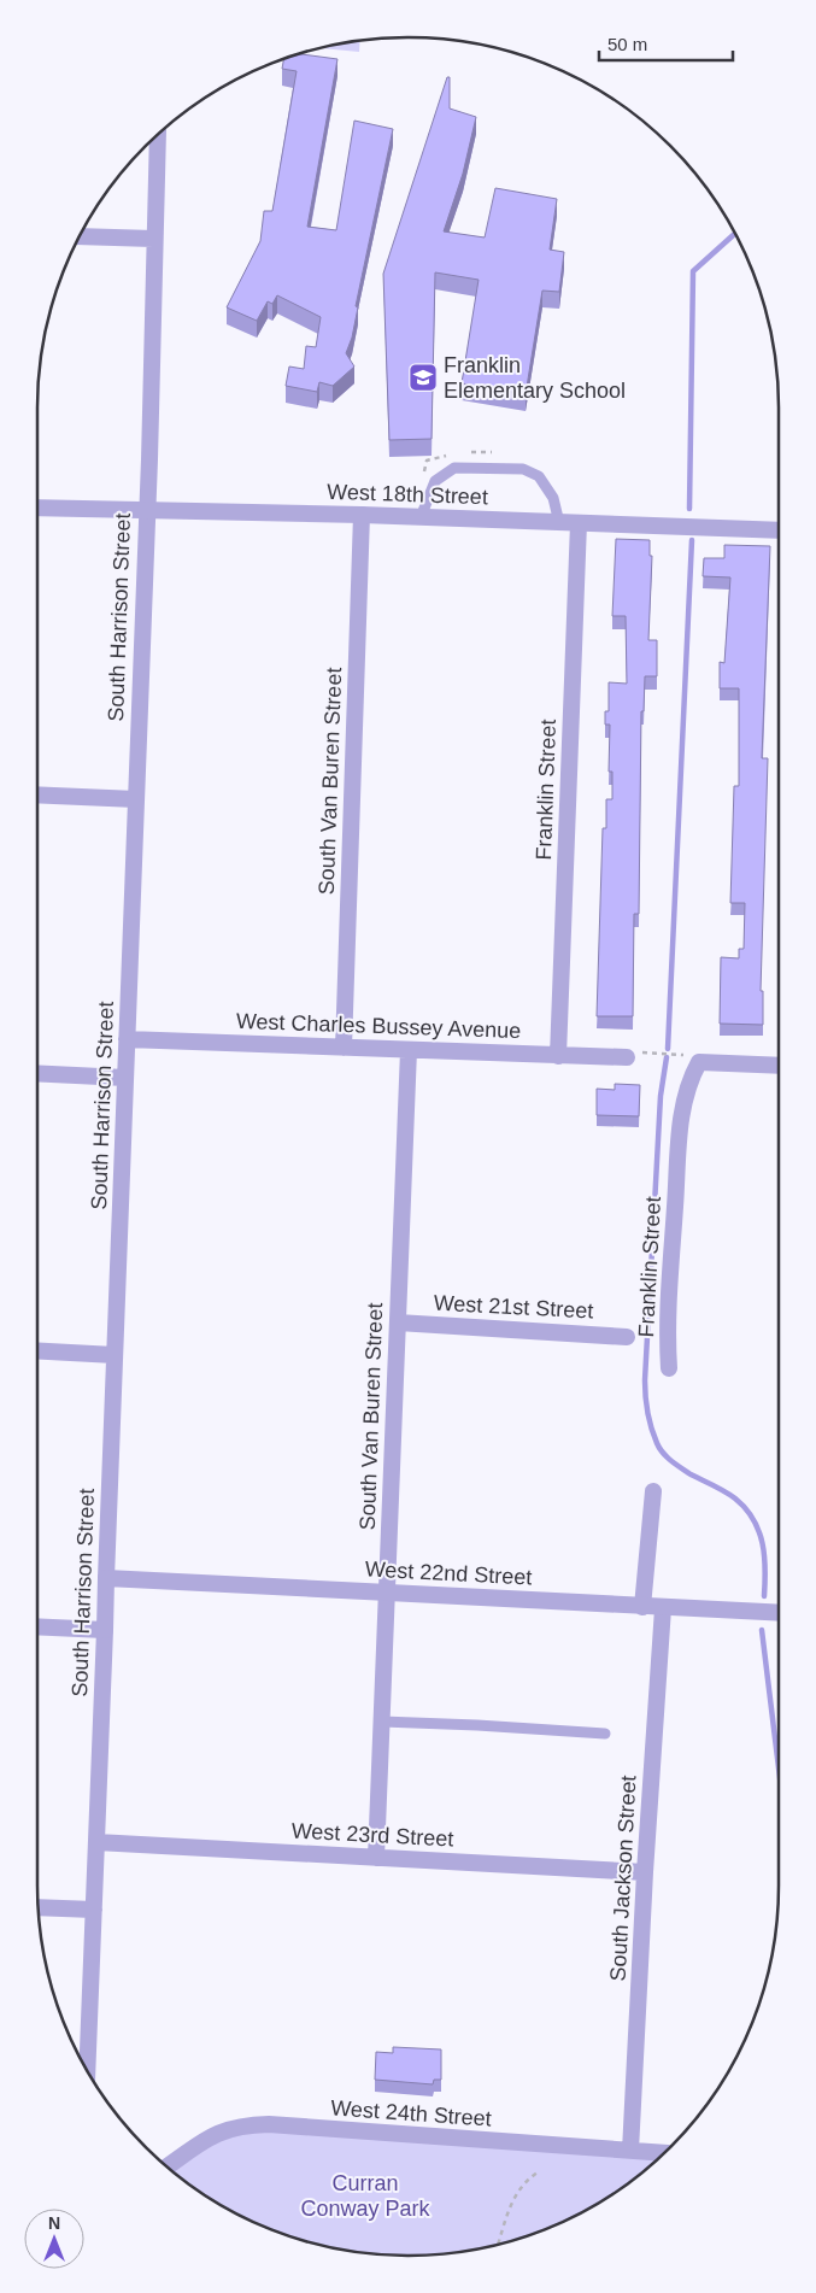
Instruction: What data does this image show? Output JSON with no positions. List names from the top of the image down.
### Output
{
  "streets": {
    "street": [
      "West 18th Street",
      "South Harrison Street",
      "South Van Buren Street",
      "Franklin Street",
      "West Charles Bussey Avenue",
      "West 21st Street",
      "West 22nd Street",
      "West 23rd Street",
      "South Jackson Street",
      "West 24th Street"
    ]
  },
  "crossings": [
    ["West 18th Street", "South Harrison Street"],
    ["West 18th Street", "South Van Buren Street"],
    ["West 18th Street", "Franklin Street"],
    ["South Harrison Street", "West Charles Bussey Avenue"],
    ["South Harrison Street", "West 22nd Street"],
    ["South Harrison Street", "West 23rd Street"],
    ["South Van Buren Street", "West Charles Bussey Avenue"],
    ["South Van Buren Street", "West 21st Street"],
    ["South Van Buren Street", "West 22nd Street"],
    ["South Van Buren Street", "West 23rd Street"],
    ["Franklin Street", "West Charles Bussey Avenue"],
    ["West 22nd Street", "South Jackson Street"],
    ["West 23rd Street", "South Jackson Street"],
    ["South Jackson Street", "West 24th Street"]
  ],
  "parks": ["Curran Conway Park"],
  "places": {
    "school or university": ["Franklin Elementary School"]
  },
  "scale_bar": "50 m",
  "north": "top"
}
